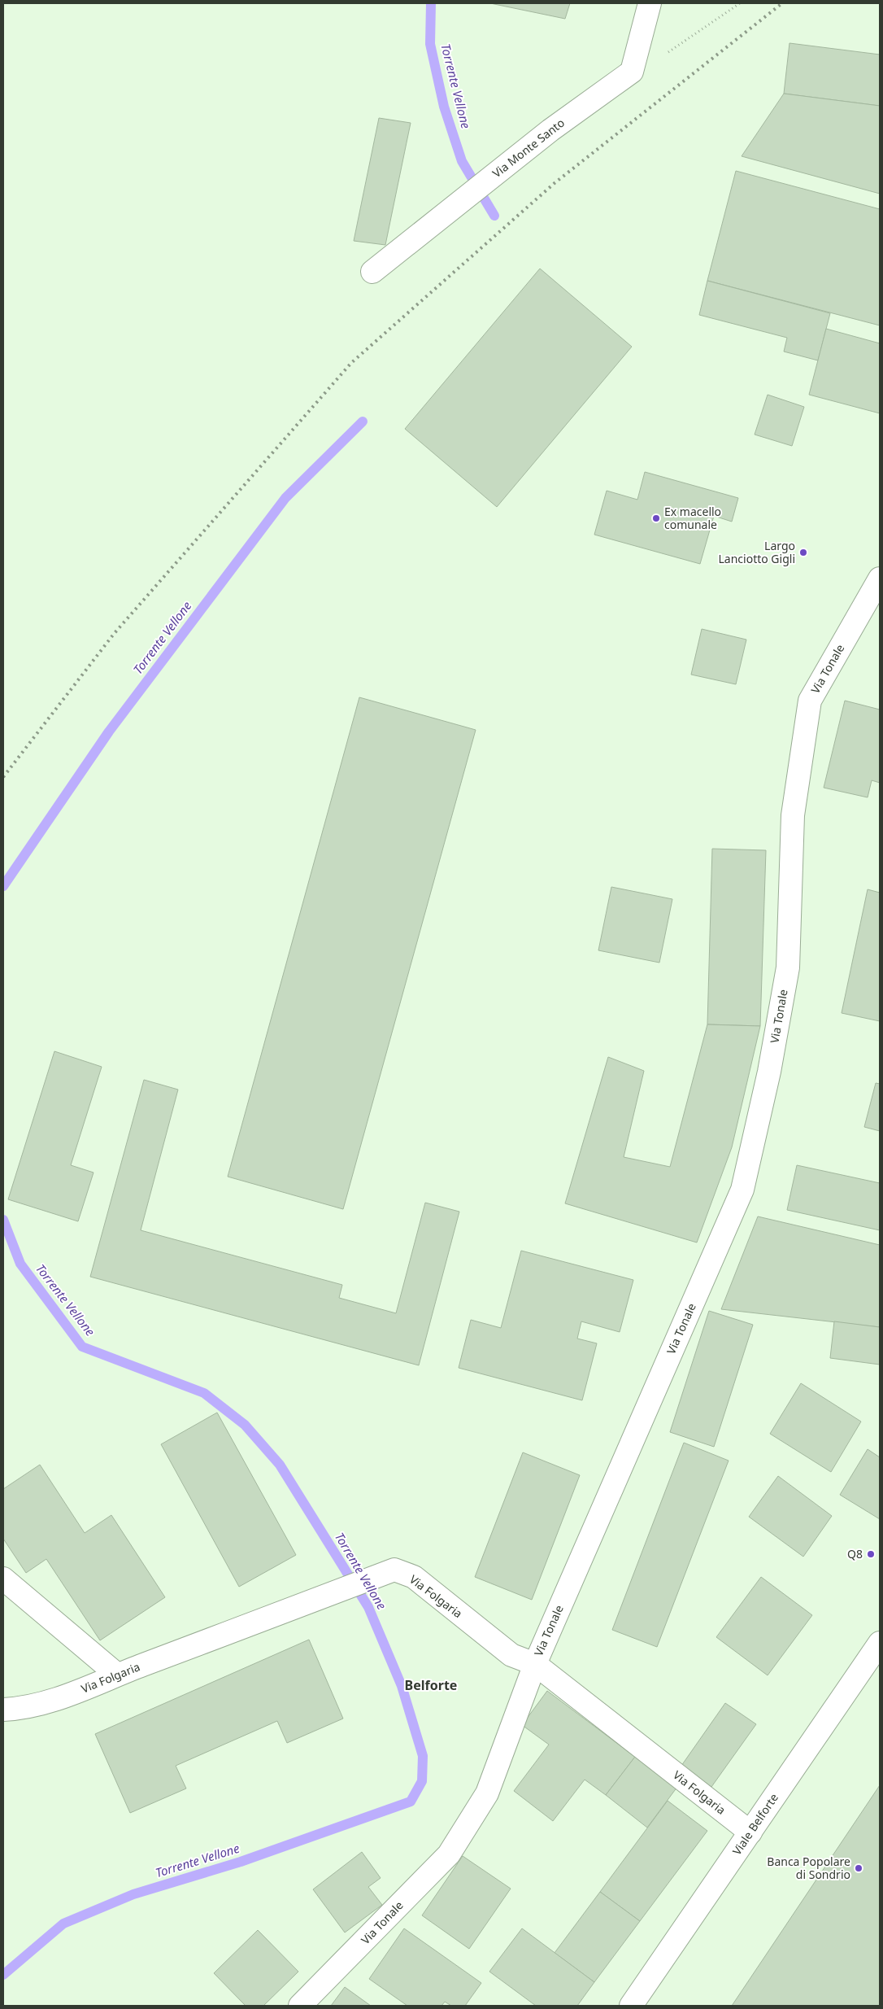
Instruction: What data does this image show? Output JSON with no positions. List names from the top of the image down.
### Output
{
  "streets": {
    "street": [
      "Via Monte Santo",
      "Via Tonale",
      "Via Folgaria",
      "Viale Belforte"
    ]
  },
  "crossings": [
    ["Via Tonale", "Via Folgaria"],
    ["Via Folgaria", "Viale Belforte"]
  ],
  "districts": ["Belforte"],
  "water": ["Torrente Vellone"],
  "places": [
    "Ex macello comunale",
    "Largo Lanciotto Gigli",
    "Q8",
    "Banca Popolare di Sondrio"
  ]
}
